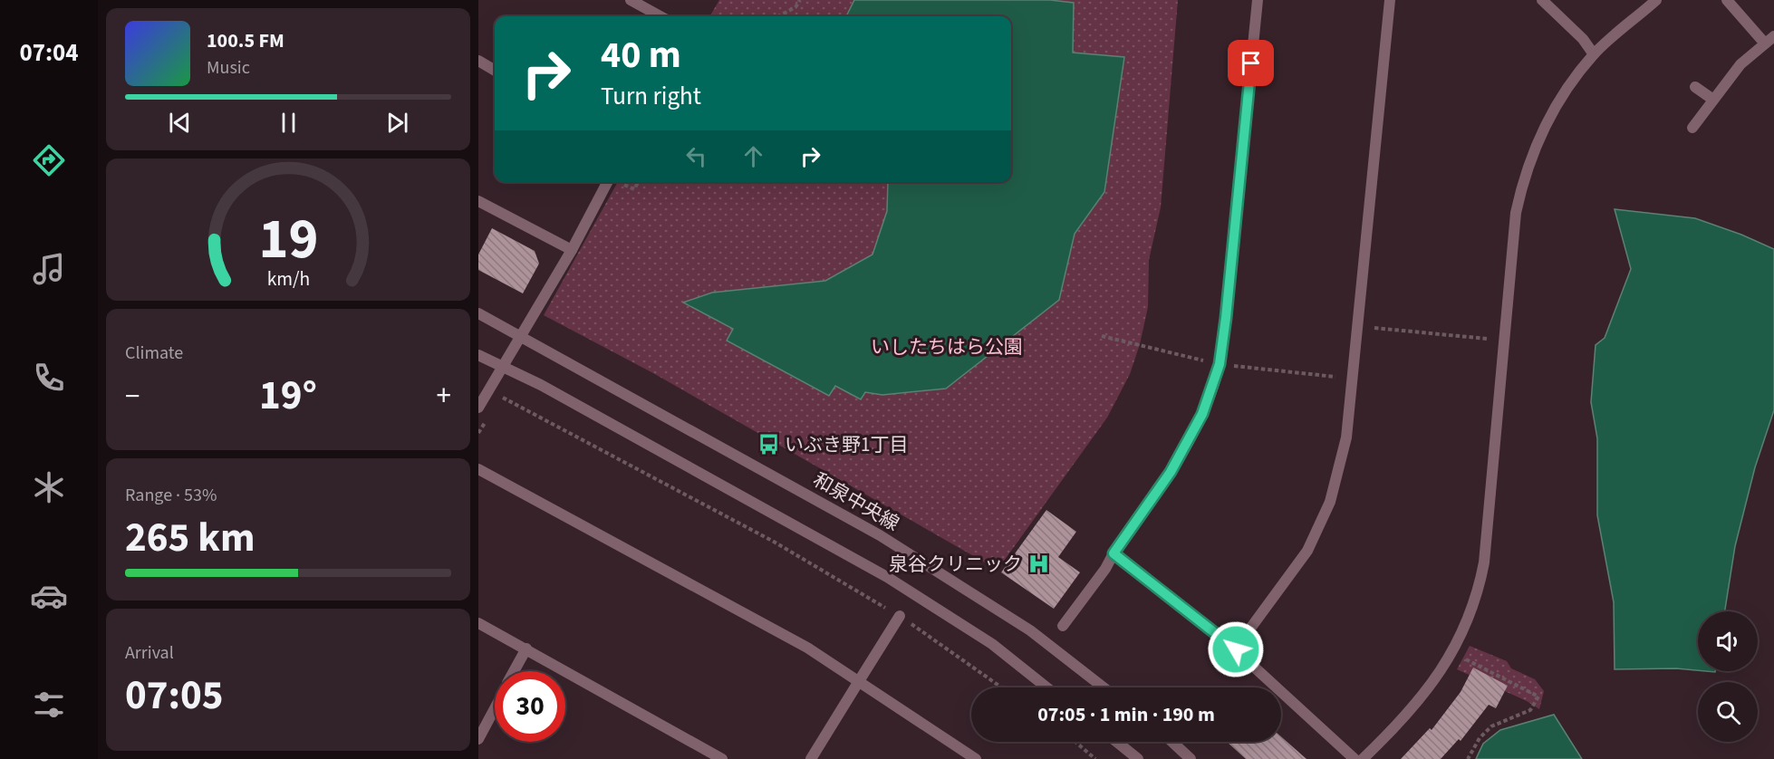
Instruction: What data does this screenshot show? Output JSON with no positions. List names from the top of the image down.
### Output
{
  "streets": {
    "street": ["和泉中央線"]
  },
  "parks": ["いしたちはら公園"],
  "places": {
    "bus stop": ["いぶき野1丁目"],
    "hospital": ["泉谷クリニック"]
  },
  "page": {
    "tabs": "07:04",
    "turn": ["40 m", "Turn right"],
    "song": ["100.5 FM", "Music"],
    "tile": [
      "Climate",
      ["Range · 53%", "265 km"],
      ["Arrival", "07:05"]
    ],
    "heat": ["−", "19°", "+"],
    "limit": "30",
    "trip": "07:05 · 1 min · 190 m",
    "gauge": ["19", "km/h"]
  }
}
